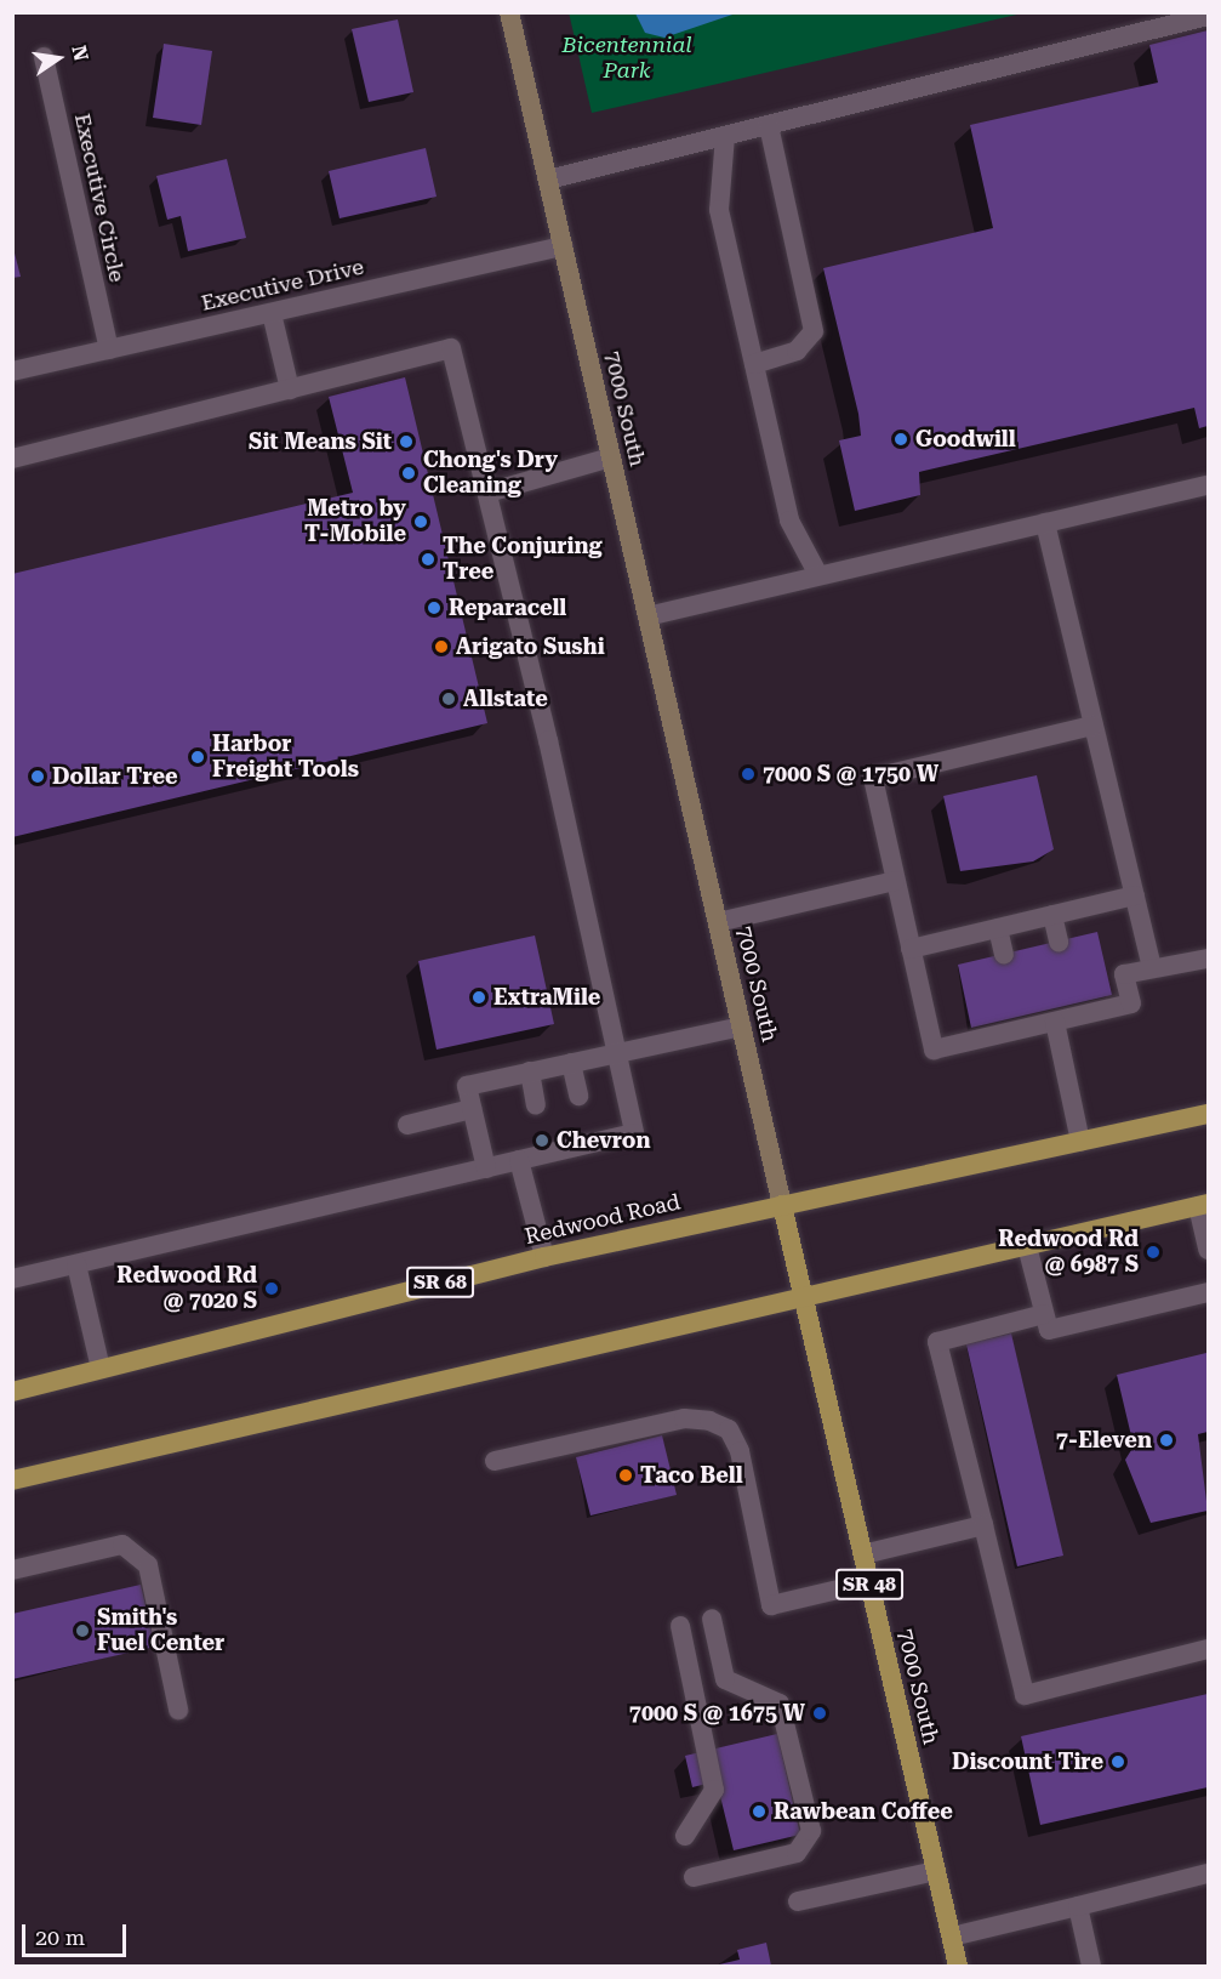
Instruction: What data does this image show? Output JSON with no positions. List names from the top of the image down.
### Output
{
  "streets": {
    "main road": [
      "7000 South",
      "Redwood Road",
      "SR 68",
      "SR 48"
    ],
    "street": ["Executive Circle", "Executive Drive"]
  },
  "crossings": [
    ["Executive Circle", "Executive Drive"],
    ["Executive Drive", "7000 South"],
    ["7000 South", "Redwood Road"]
  ],
  "parks": ["Bicentennial Park"],
  "places": [
    "Goodwill",
    "Sit Means Sit",
    "Chong's Dry Cleaning",
    "Metro by T-Mobile",
    "The Conjuring Tree",
    "Reparacell",
    "Arigato Sushi",
    "Allstate",
    "Harbor Freight Tools",
    "7000 S @ 1750 W",
    "Dollar Tree",
    "ExtraMile",
    "Chevron",
    "Redwood Rd @ 6987 S",
    "Redwood Rd @ 7020 S",
    "7-Eleven",
    "Taco Bell",
    "Smith's Fuel Center",
    "7000 S @ 1675 W",
    "Discount Tire",
    "Rawbean Coffee"
  ],
  "scale_bar": "20 m",
  "north": "right"
}
